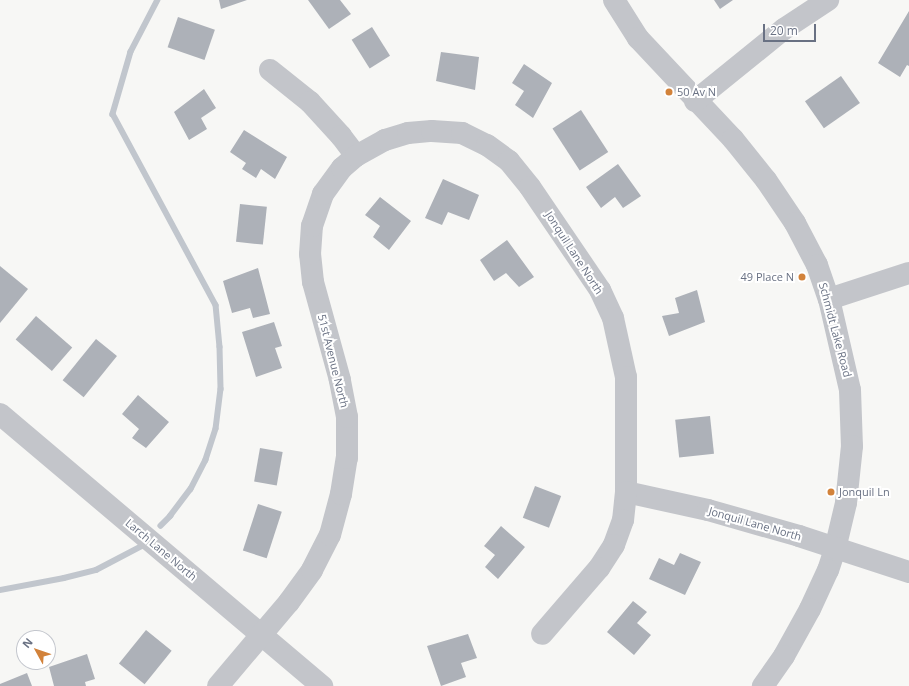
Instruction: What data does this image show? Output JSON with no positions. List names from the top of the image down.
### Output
{
  "streets": {
    "street": [
      "Jonquil Lane North",
      "Schmidt Lake Road",
      "51st Avenue North",
      "Larch Lane North"
    ]
  },
  "crossings": [
    ["Jonquil Lane North", "Schmidt Lake Road"],
    ["Jonquil Lane North", "51st Avenue North"],
    ["51st Avenue North", "Larch Lane North"]
  ],
  "places": ["50 Av N", "49 Place N", "Jonquil Ln"],
  "scale_bar": "20 m",
  "north": "top left"
}
